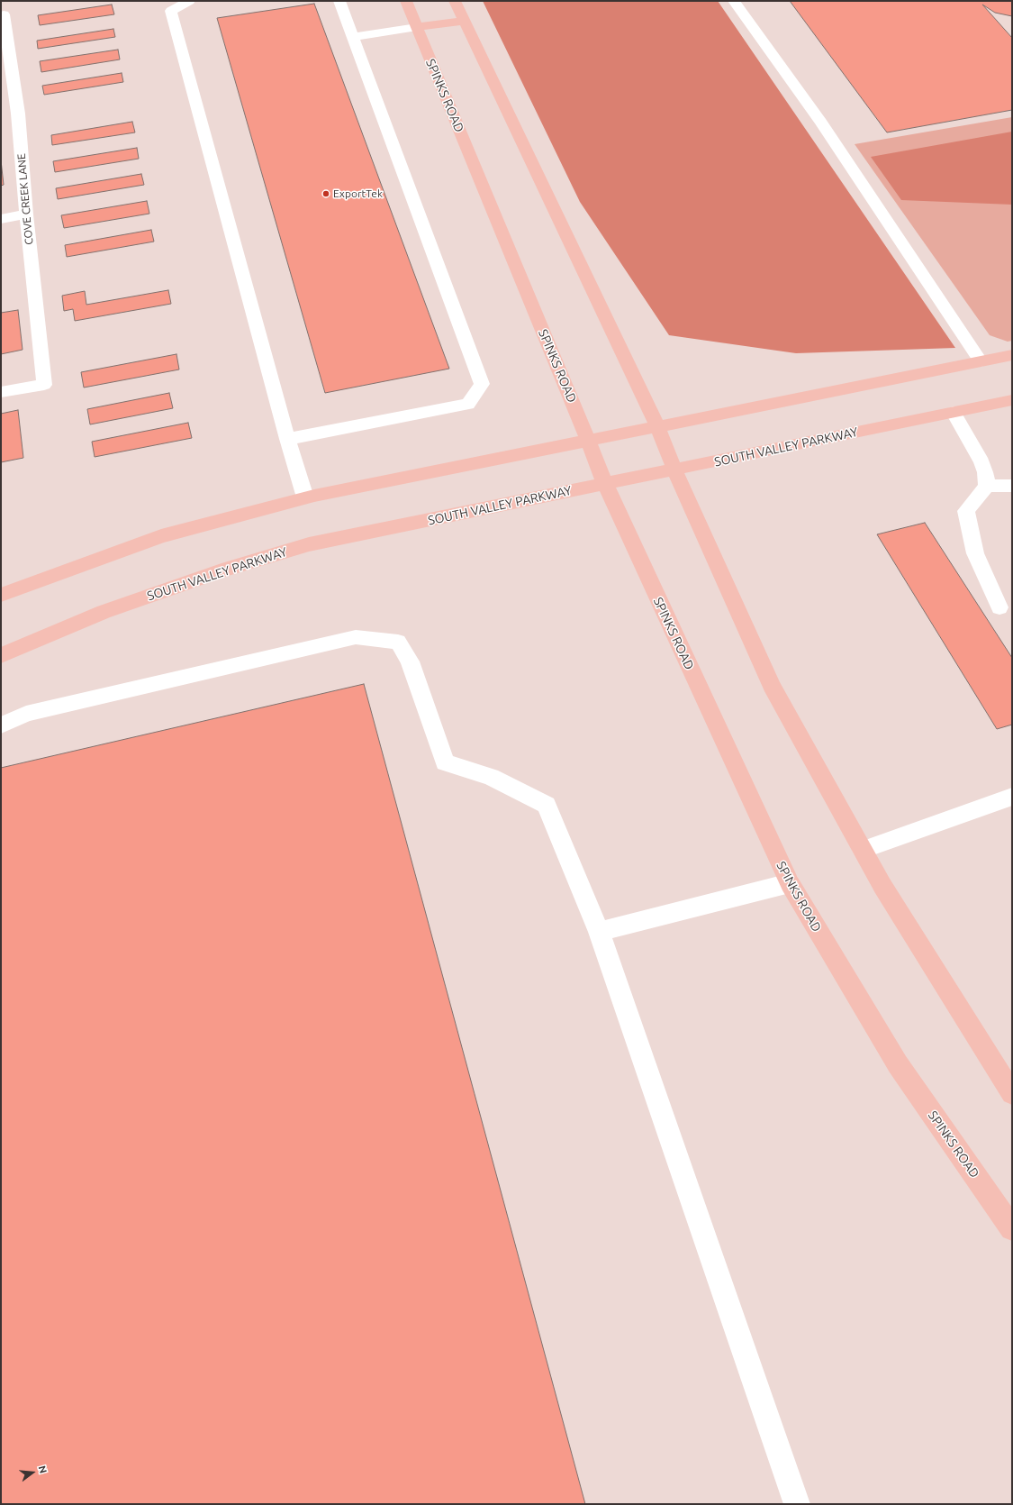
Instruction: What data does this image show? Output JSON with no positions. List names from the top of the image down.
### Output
{
  "streets": {
    "main road": ["SPINKS ROAD", "SOUTH VALLEY PARKWAY"],
    "street": ["COVE CREEK LANE"]
  },
  "crossings": [
    ["SPINKS ROAD", "SOUTH VALLEY PARKWAY"]
  ],
  "places": ["ExportTek"],
  "north": "right"
}
